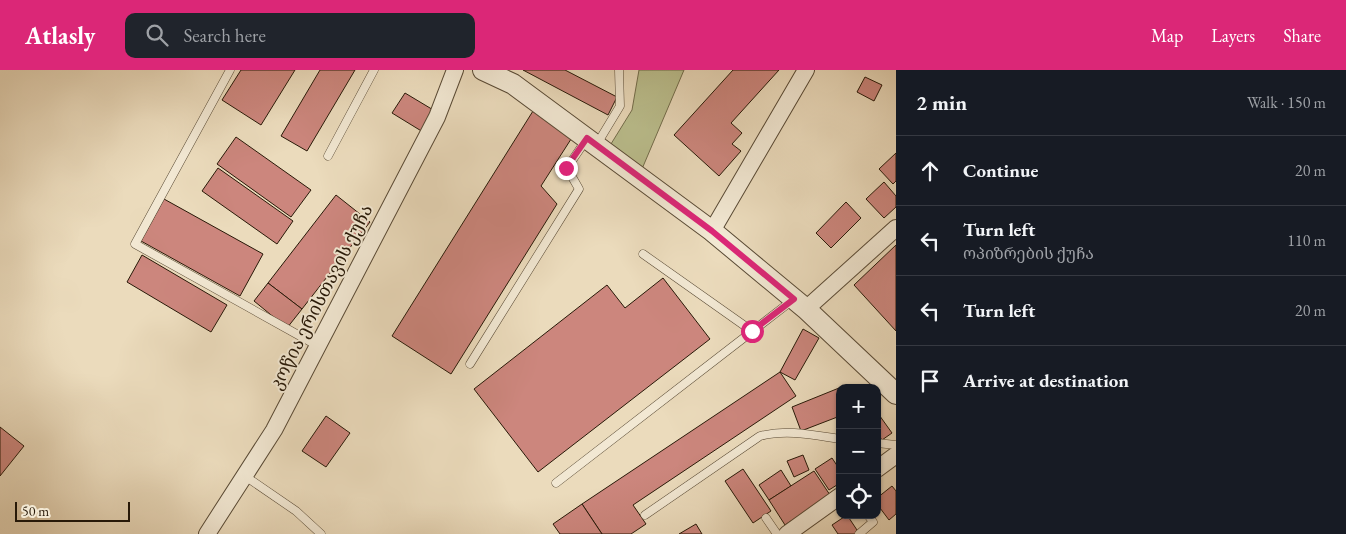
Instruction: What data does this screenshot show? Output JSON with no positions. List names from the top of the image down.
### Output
{
  "streets": {
    "street": ["კოწია ერისთავის ქუჩა"]
  },
  "scale_bar": "50 m",
  "page": {
    "header": "Atlasly",
    "search": "Search here",
    "nav": ["Map", "Layers", "Share"],
    "heading": ["2 min", "Walk · 150 m"],
    "list": [
      ["Continue", "20 m"],
      ["Turn left", "ოპიზრების ქუჩა", "110 m"],
      ["Turn left", "20 m"],
      "Arrive at destination"
    ],
    "map_buttons": ["+", "−"],
    "scale": "50 m"
  }
}
